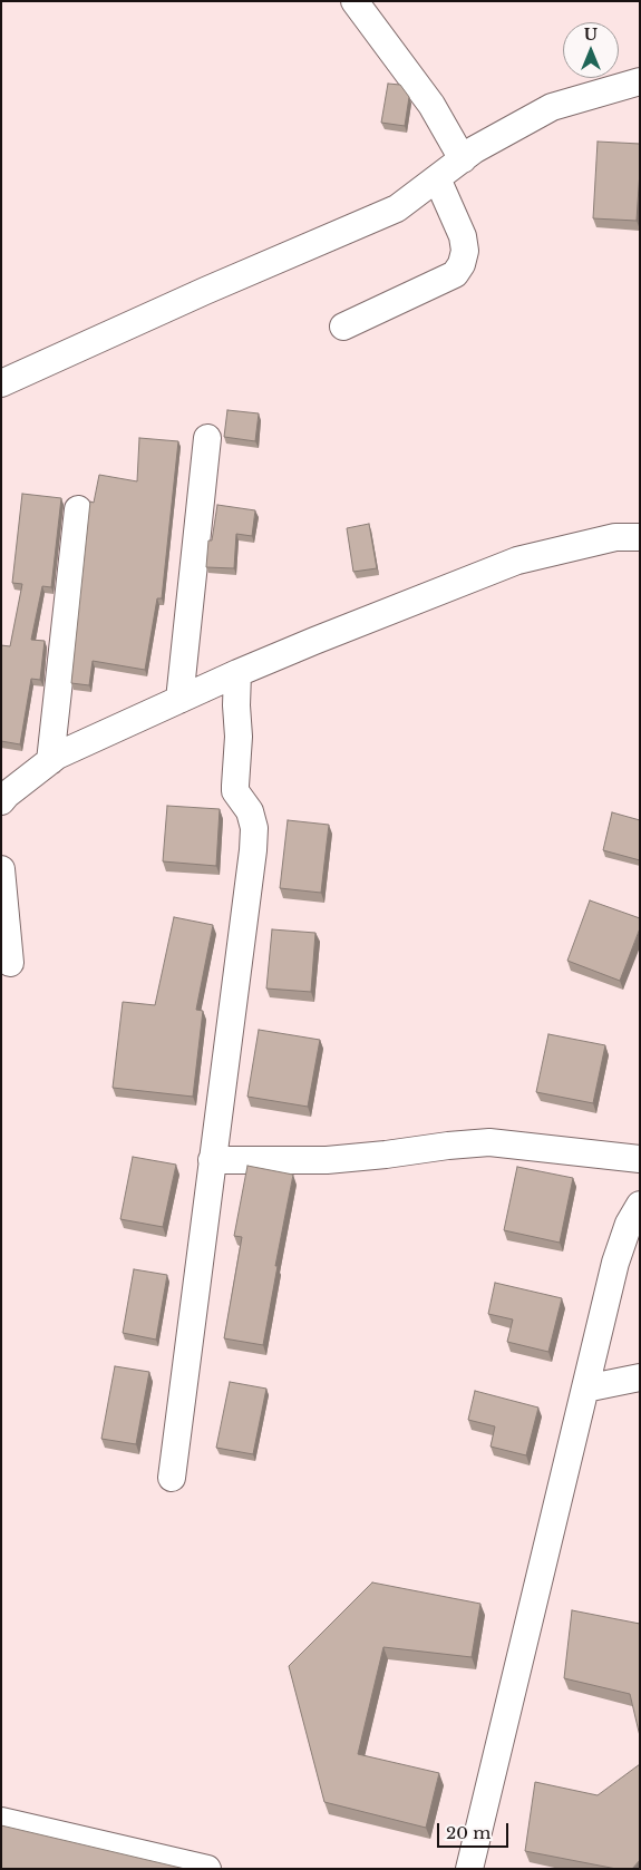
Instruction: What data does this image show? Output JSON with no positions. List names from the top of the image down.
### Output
{
  "scale_bar": "20 m",
  "north": "top"
}
